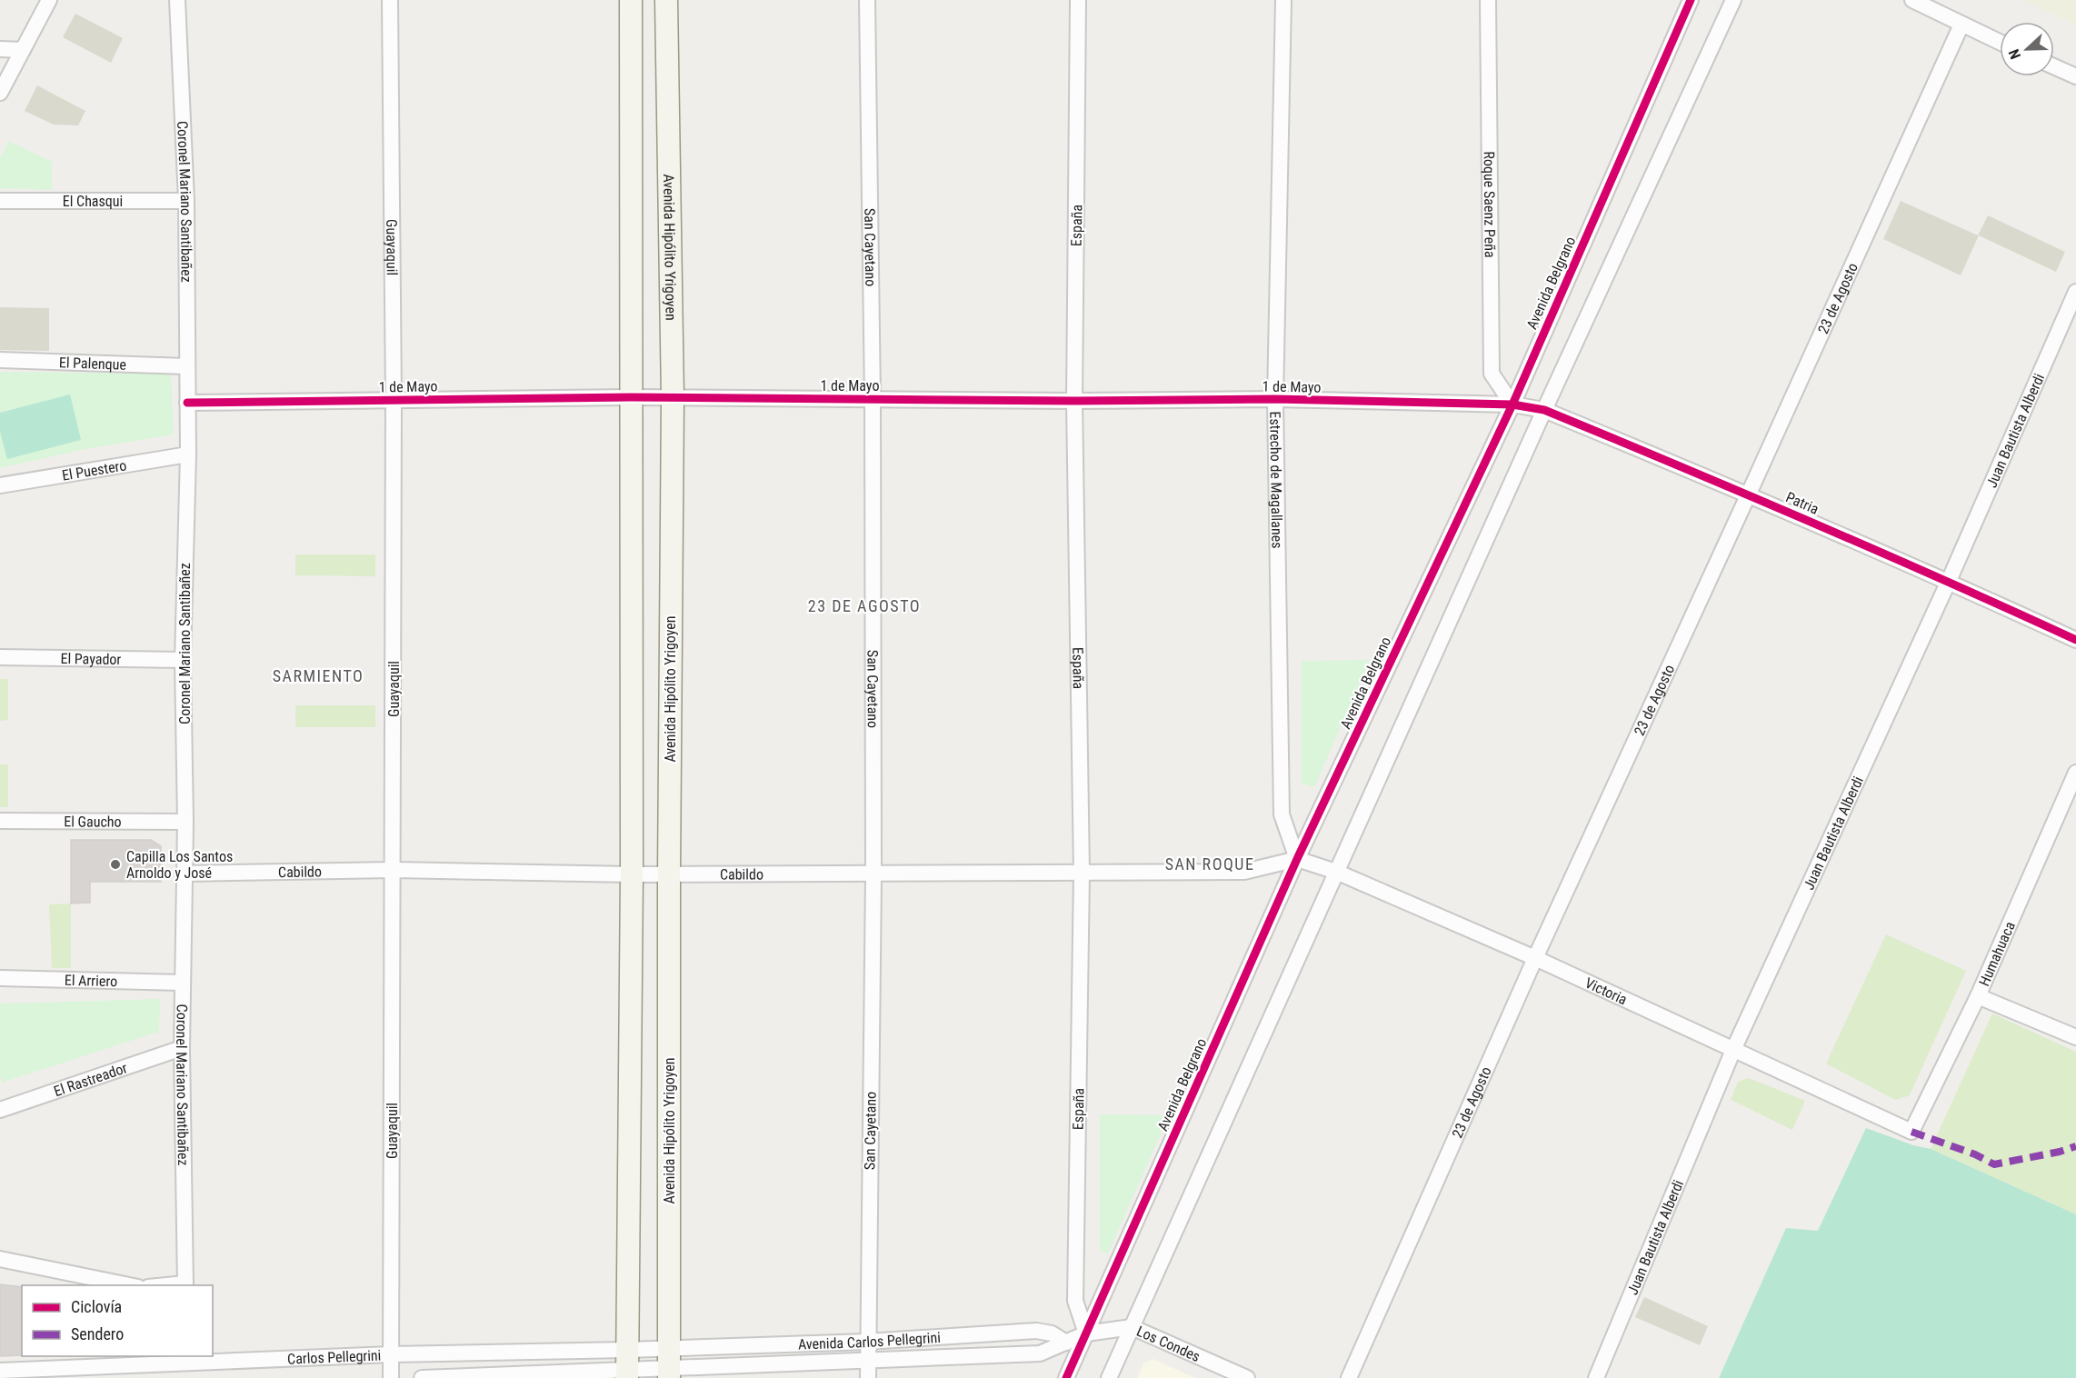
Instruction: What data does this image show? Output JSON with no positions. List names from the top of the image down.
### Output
{
  "streets": {
    "street": [
      "El Chasqui",
      "Coronel Mariano Santibañez",
      "Roque Saenz Peña",
      "España",
      "Guayaquil",
      "Avenida Hipólito Yrigoyen",
      "San Cayetano",
      "Avenida Belgrano",
      "23 de Agosto",
      "El Palenque",
      "1 de Mayo",
      "Juan Bautista Alberdi",
      "El Puestero",
      "Estrecho de Magallanes",
      "Patria",
      "El Payador",
      "El Gaucho",
      "Cabildo",
      "Humahuaca",
      "El Arriero",
      "Victoria",
      "El Rastreador",
      "Avenida Carlos Pellegrini",
      "Los Condes",
      "Carlos Pellegrini"
    ]
  },
  "crossings": [
    ["El Chasqui", "Coronel Mariano Santibañez"],
    ["Coronel Mariano Santibañez", "El Palenque"],
    ["Coronel Mariano Santibañez", "1 de Mayo"],
    ["Coronel Mariano Santibañez", "El Puestero"],
    ["Coronel Mariano Santibañez", "El Payador"],
    ["Coronel Mariano Santibañez", "El Gaucho"],
    ["Coronel Mariano Santibañez", "Cabildo"],
    ["Coronel Mariano Santibañez", "El Arriero"],
    ["Coronel Mariano Santibañez", "El Rastreador"],
    ["Roque Saenz Peña", "Avenida Belgrano"],
    ["Roque Saenz Peña", "1 de Mayo"],
    ["Roque Saenz Peña", "Patria"],
    ["España", "Avenida Belgrano"],
    ["España", "1 de Mayo"],
    ["España", "Cabildo"],
    ["España", "Avenida Carlos Pellegrini"],
    ["España", "Los Condes"],
    ["Guayaquil", "1 de Mayo"],
    ["Guayaquil", "Cabildo"],
    ["Guayaquil", "Carlos Pellegrini"],
    ["Avenida Hipólito Yrigoyen", "1 de Mayo"],
    ["Avenida Hipólito Yrigoyen", "Cabildo"],
    ["Avenida Hipólito Yrigoyen", "Avenida Carlos Pellegrini"],
    ["Avenida Hipólito Yrigoyen", "Carlos Pellegrini"],
    ["San Cayetano", "1 de Mayo"],
    ["San Cayetano", "Cabildo"],
    ["San Cayetano", "Avenida Carlos Pellegrini"],
    ["Avenida Belgrano", "1 de Mayo"],
    ["Avenida Belgrano", "Estrecho de Magallanes"],
    ["Avenida Belgrano", "Patria"],
    ["Avenida Belgrano", "Cabildo"],
    ["Avenida Belgrano", "Victoria"],
    ["Avenida Belgrano", "Avenida Carlos Pellegrini"],
    ["Avenida Belgrano", "Los Condes"],
    ["23 de Agosto", "Patria"],
    ["23 de Agosto", "Victoria"],
    ["1 de Mayo", "Estrecho de Magallanes"],
    ["1 de Mayo", "Patria"],
    ["Juan Bautista Alberdi", "Patria"],
    ["Juan Bautista Alberdi", "Victoria"],
    ["Estrecho de Magallanes", "Cabildo"],
    ["Estrecho de Magallanes", "Victoria"],
    ["Cabildo", "Victoria"],
    ["Humahuaca", "Victoria"],
    ["Avenida Carlos Pellegrini", "Los Condes"],
    ["Avenida Carlos Pellegrini", "Carlos Pellegrini"]
  ],
  "districts": ["23 DE AGOSTO", "SARMIENTO", "SAN ROQUE"],
  "places": ["Capilla Los Santos Arnoldo y José"],
  "legend": ["Ciclovía", "Sendero"],
  "north": "left"
}
